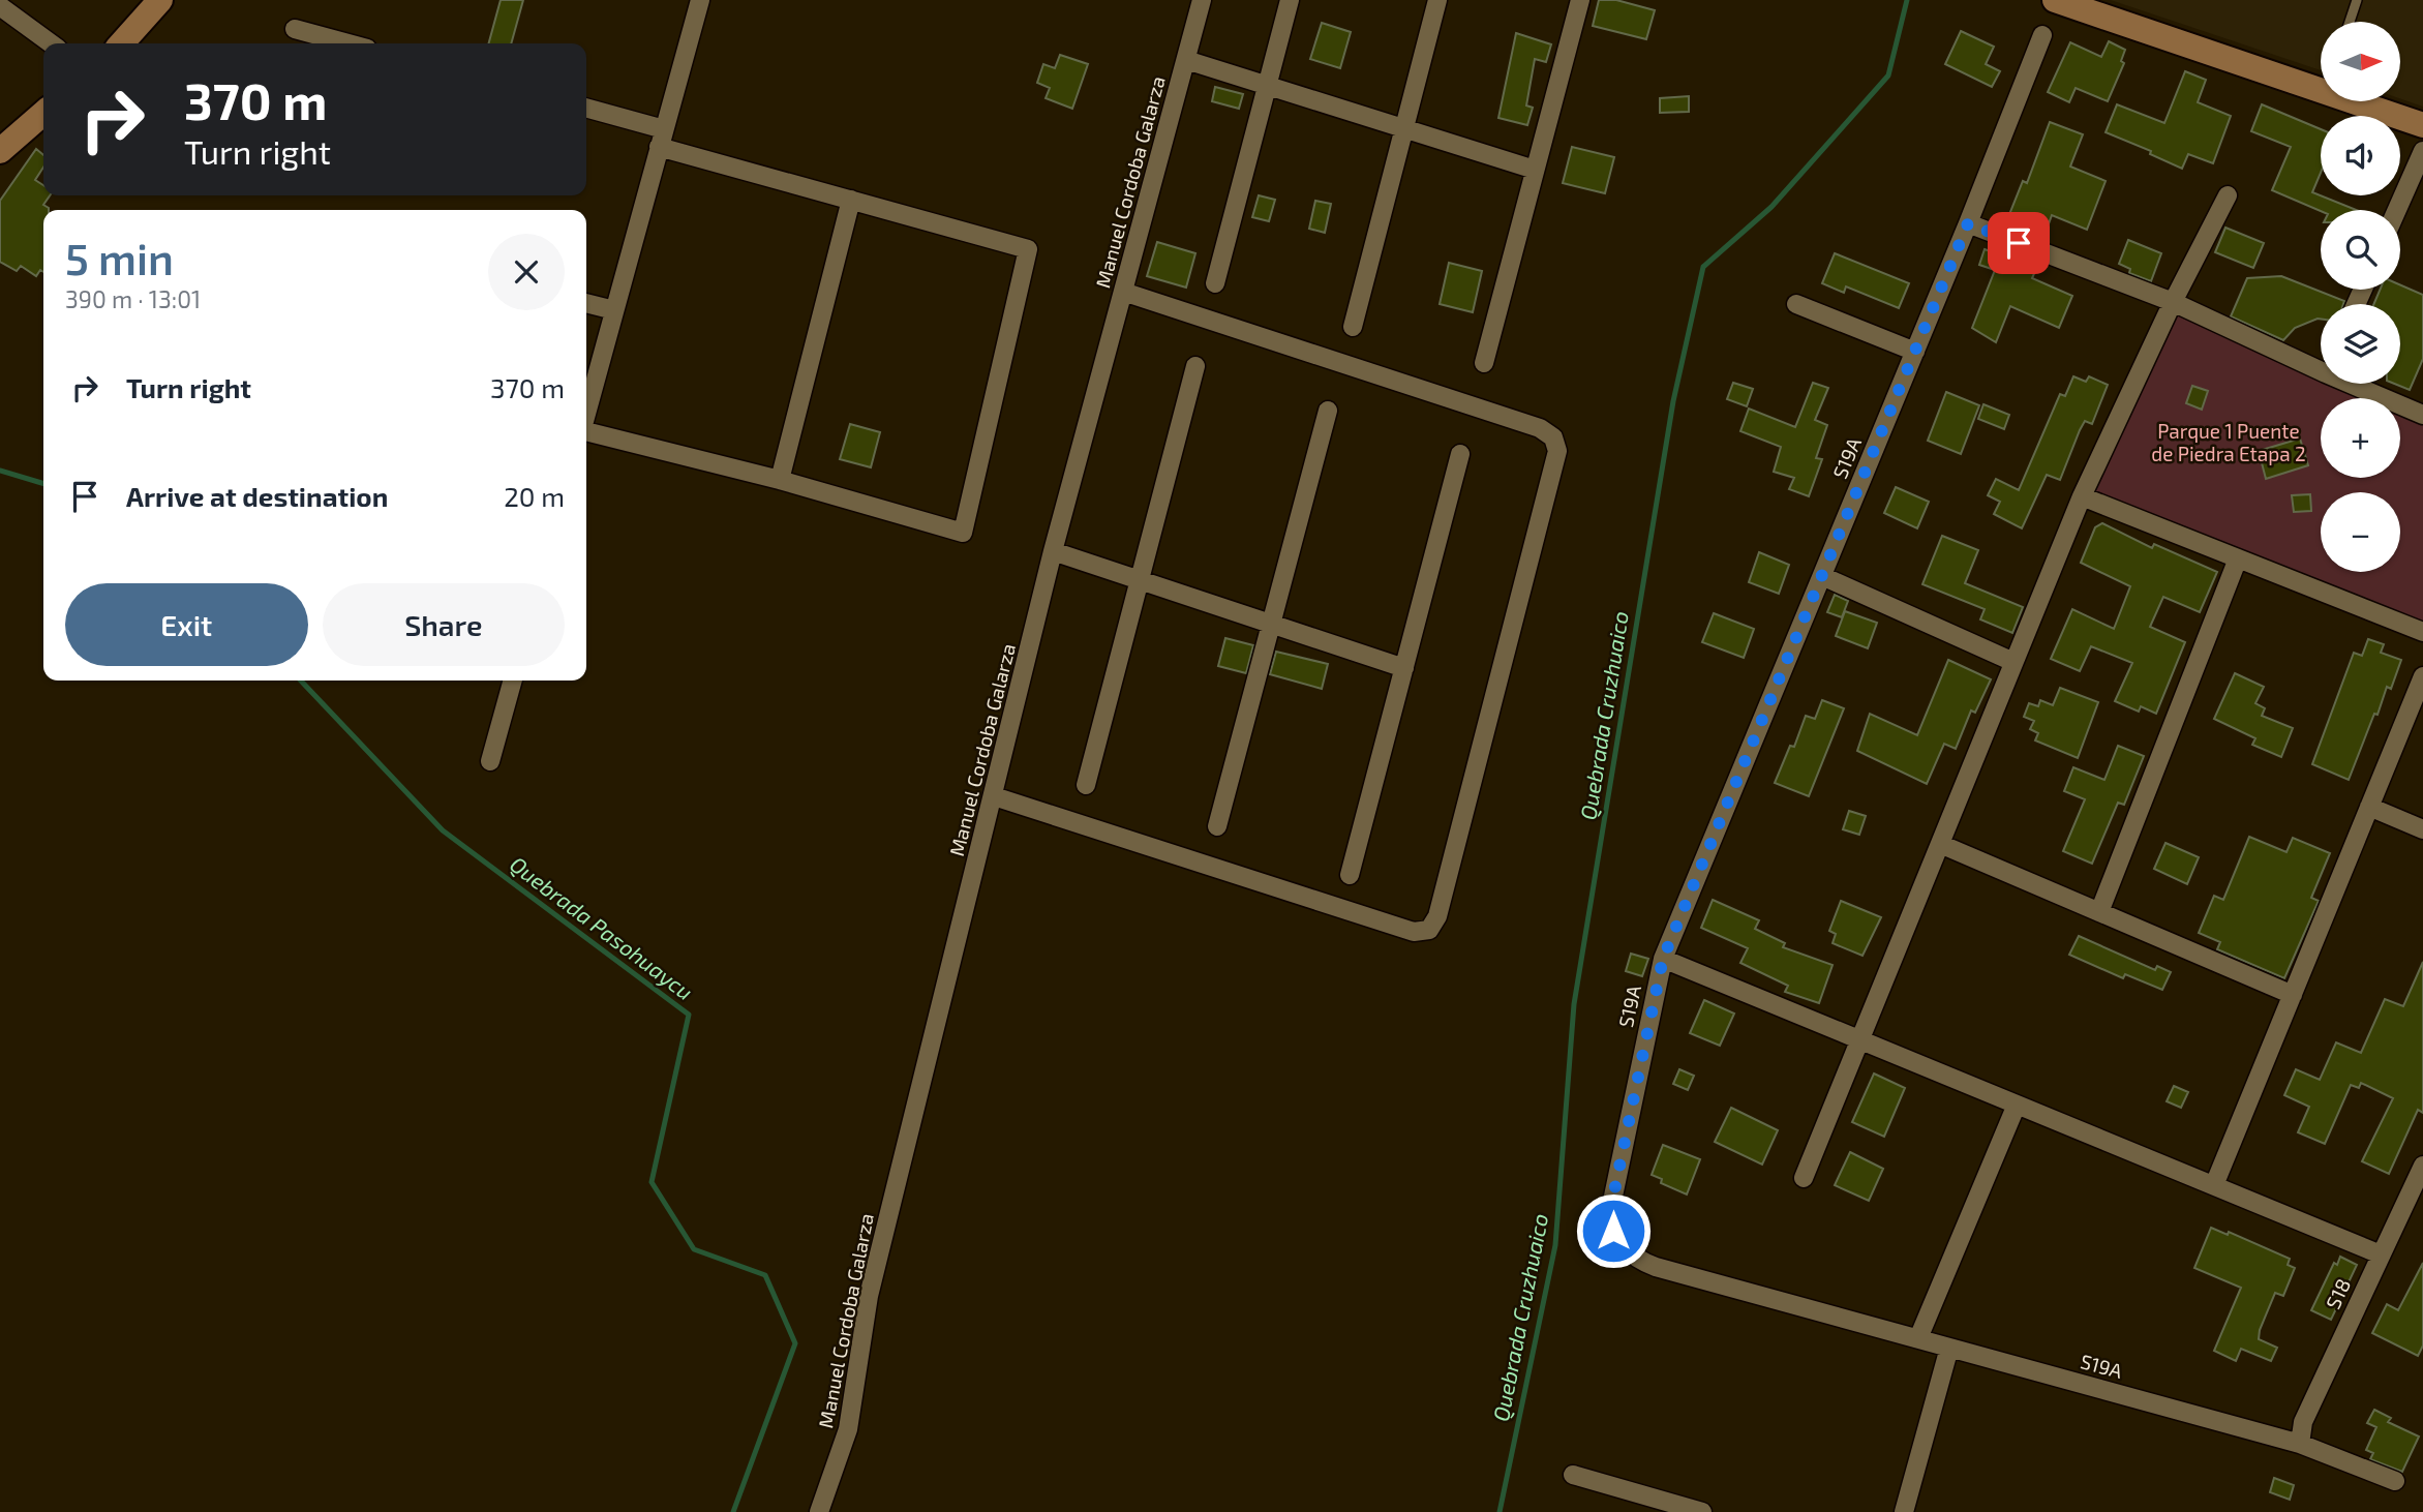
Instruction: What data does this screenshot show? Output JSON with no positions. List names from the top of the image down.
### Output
{
  "streets": {
    "street": ["Manuel Cordoba Galarza", "S19A", "S18"]
  },
  "crossings": [
    ["S19A", "S18"]
  ],
  "water": ["Quebrada Cruzhuaico", "Quebrada Pasohuaycu"],
  "parks": ["Parque 1 Puente de Piedra Etapa 2"],
  "north": "right",
  "page": {
    "map_buttons": ["+", "−"],
    "turn": ["370 m", "Turn right"],
    "heading": ["5 min", "390 m · 13:01"],
    "list": [
      {
        "name": "Turn right",
        "value": "370 m"
      },
      {
        "name": "Arrive at destination",
        "value": "20 m"
      }
    ],
    "buttons": ["Exit", "Share"]
  }
}
